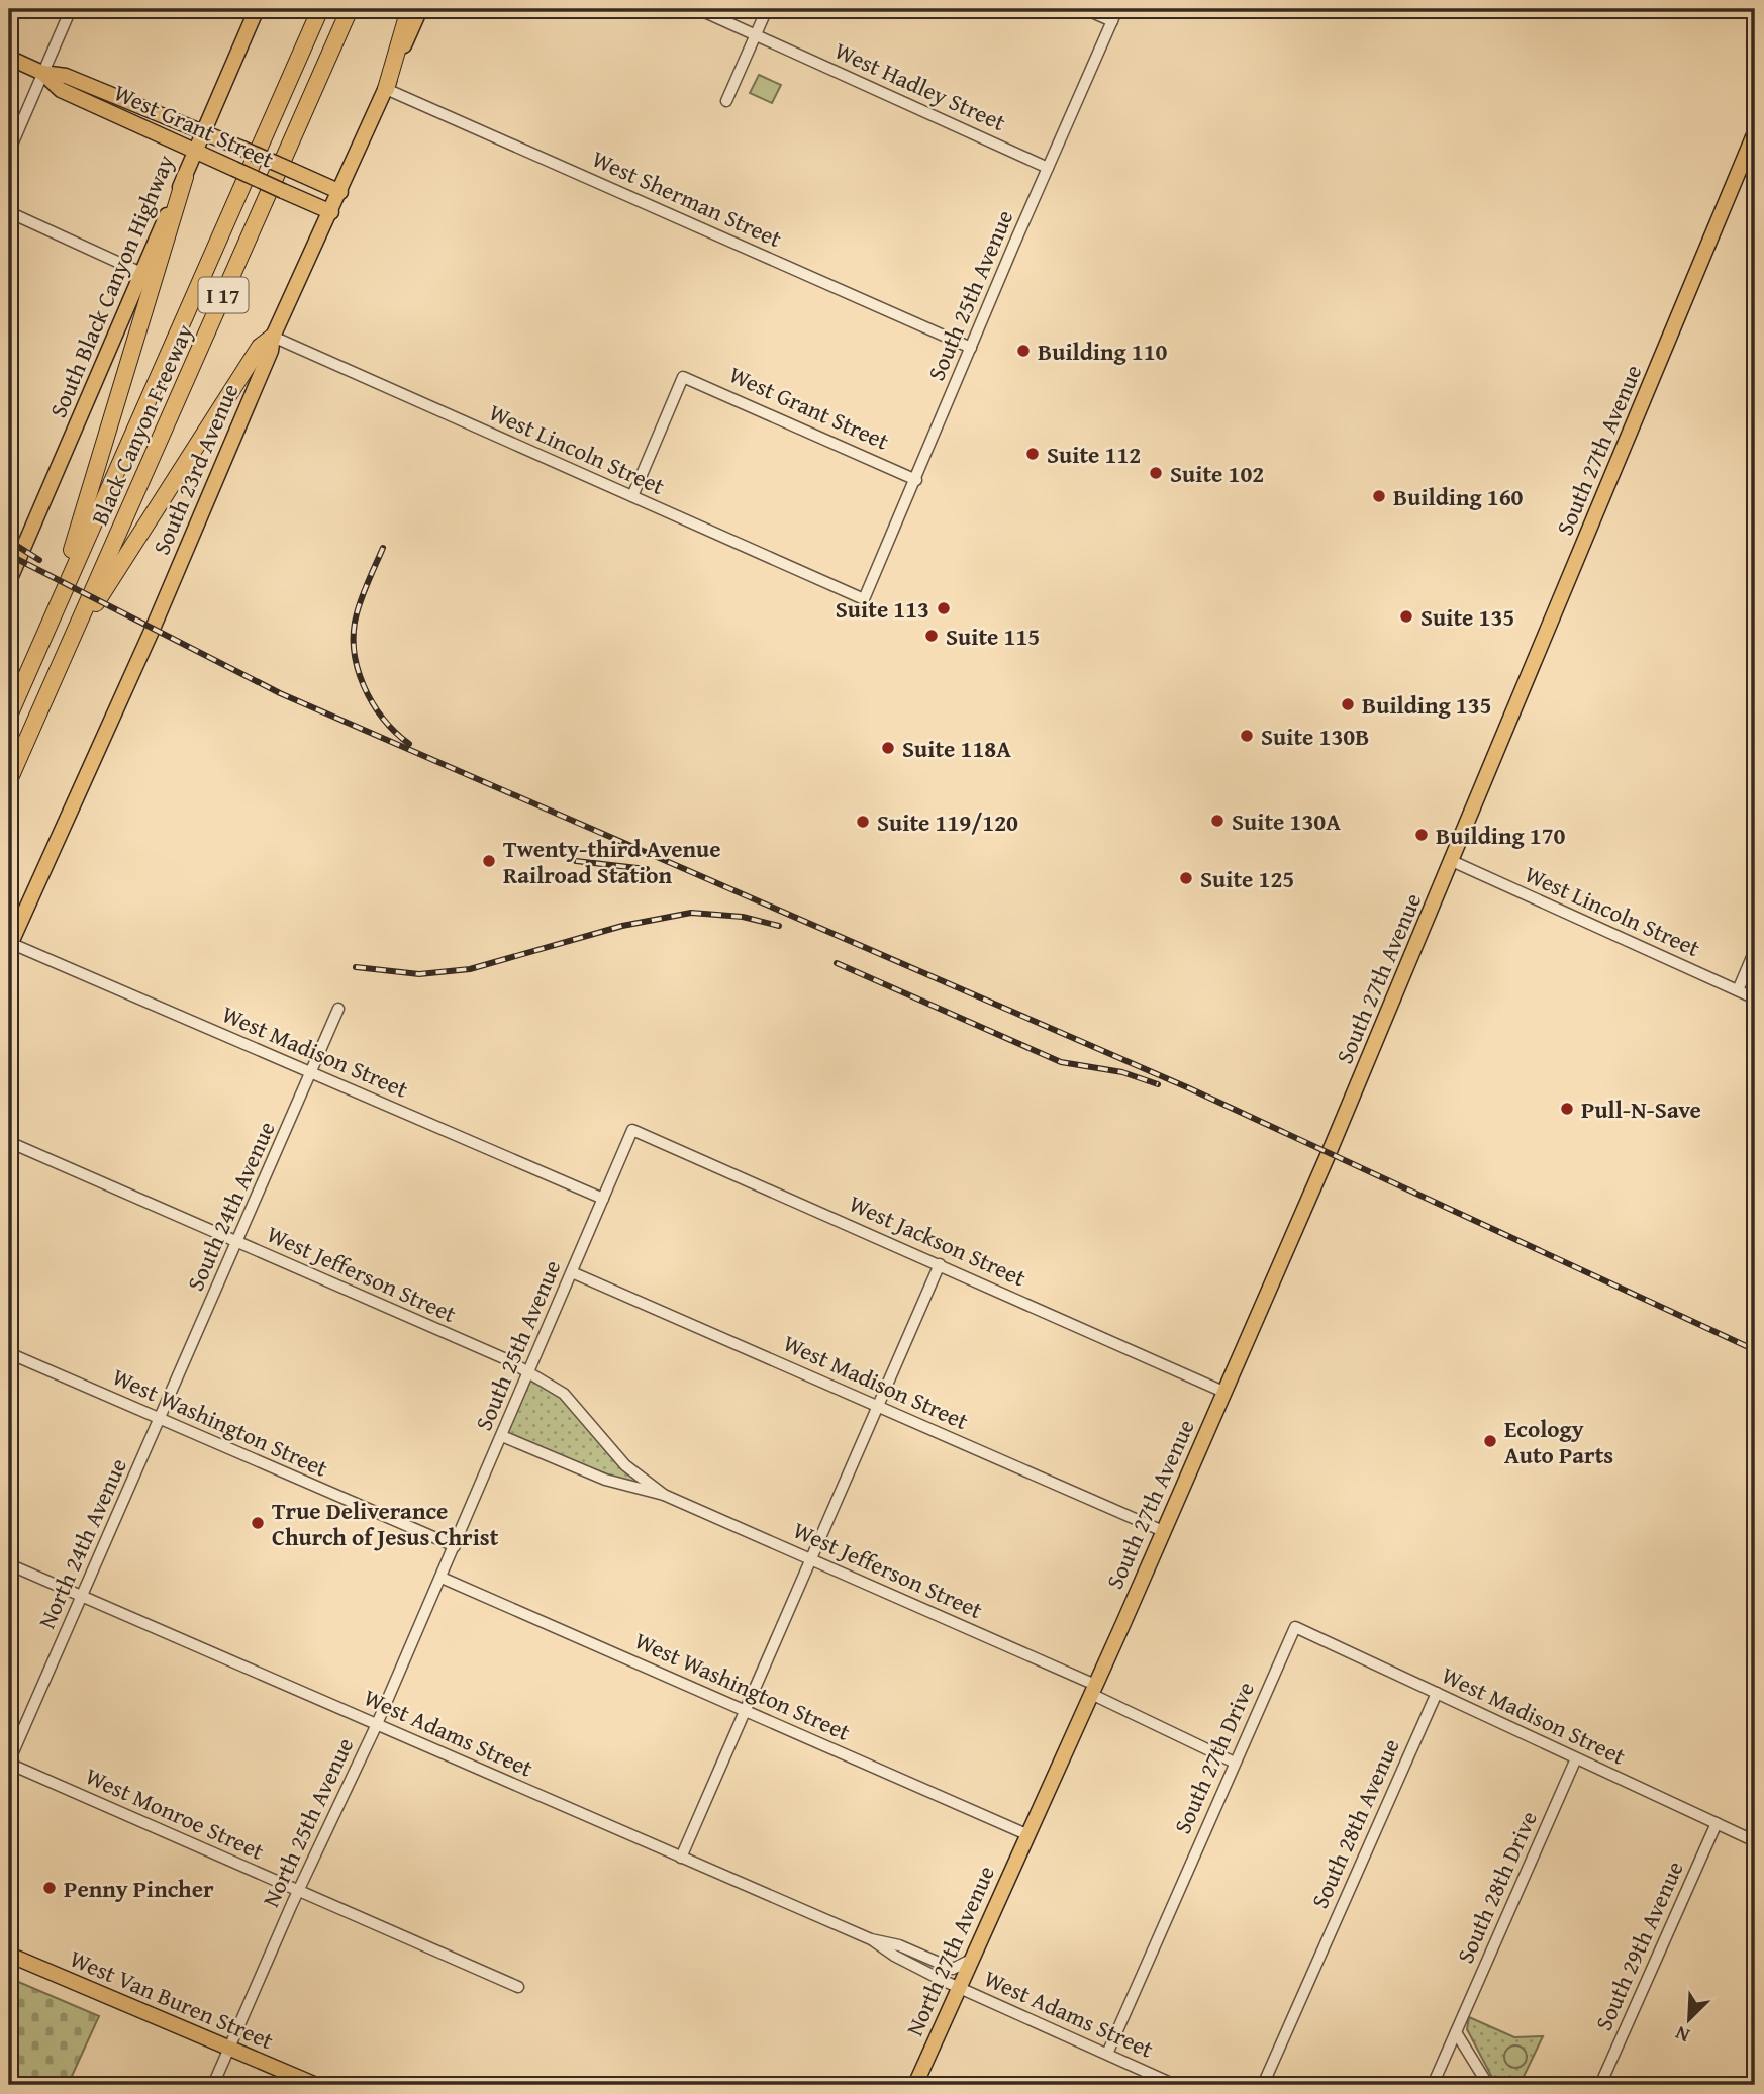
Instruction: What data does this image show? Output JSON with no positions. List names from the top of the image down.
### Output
{
  "streets": {
    "highway": ["I 17", "Black Canyon Freeway"],
    "main road": [
      "West Grant Street",
      "South Black Canyon Highway",
      "South 27th Avenue",
      "South 23rd Avenue",
      "North 27th Avenue",
      "West Van Buren Street"
    ],
    "street": [
      "West Hadley Street",
      "West Sherman Street",
      "South 25th Avenue",
      "West Lincoln Street",
      "West Madison Street",
      "South 24th Avenue",
      "West Jackson Street",
      "West Jefferson Street",
      "West Washington Street",
      "North 24th Avenue",
      "West Adams Street",
      "South 27th Drive",
      "West Monroe Street",
      "North 25th Avenue",
      "South 28th Avenue",
      "South 28th Drive",
      "South 29th Avenue"
    ]
  },
  "crossings": [
    ["West Hadley Street", "South 25th Avenue"],
    ["West Grant Street", "South Black Canyon Highway"],
    ["West Grant Street", "South 25th Avenue"],
    ["West Grant Street", "West Lincoln Street"],
    ["West Grant Street", "South 23rd Avenue"],
    ["West Sherman Street", "South 25th Avenue"],
    ["West Sherman Street", "South 23rd Avenue"],
    ["South 25th Avenue", "West Lincoln Street"],
    ["South 25th Avenue", "West Madison Street"],
    ["South 25th Avenue", "West Jackson Street"],
    ["South 25th Avenue", "West Jefferson Street"],
    ["South 25th Avenue", "West Washington Street"],
    ["South 25th Avenue", "North 25th Avenue"],
    ["West Lincoln Street", "South 27th Avenue"],
    ["West Lincoln Street", "South 23rd Avenue"],
    ["South 27th Avenue", "West Madison Street"],
    ["South 27th Avenue", "West Jackson Street"],
    ["South 27th Avenue", "West Jefferson Street"],
    ["South 27th Avenue", "West Washington Street"],
    ["South 27th Avenue", "North 27th Avenue"],
    ["South 23rd Avenue", "West Madison Street"],
    ["West Madison Street", "South 24th Avenue"],
    ["West Madison Street", "South 27th Drive"],
    ["West Madison Street", "South 28th Avenue"],
    ["West Madison Street", "South 28th Drive"],
    ["West Madison Street", "South 29th Avenue"],
    ["South 24th Avenue", "West Jefferson Street"],
    ["South 24th Avenue", "West Washington Street"],
    ["South 24th Avenue", "North 24th Avenue"],
    ["West Jefferson Street", "South 27th Drive"],
    ["West Washington Street", "North 24th Avenue"],
    ["West Washington Street", "North 25th Avenue"],
    ["West Washington Street", "North 27th Avenue"],
    ["North 24th Avenue", "West Adams Street"],
    ["North 24th Avenue", "West Monroe Street"],
    ["West Adams Street", "South 27th Drive"],
    ["West Adams Street", "North 25th Avenue"],
    ["West Adams Street", "North 27th Avenue"],
    ["West Monroe Street", "North 25th Avenue"],
    ["North 25th Avenue", "West Van Buren Street"]
  ],
  "places": [
    "Building 110",
    "Suite 112",
    "Suite 102",
    "Building 160",
    "Suite 113",
    "Suite 135",
    "Suite 115",
    "Building 135",
    "Suite 130B",
    "Suite 118A",
    "Suite 130A",
    "Suite 119/120",
    "Building 170",
    "Twenty-third Avenue Railroad Station",
    "Suite 125",
    "Pull-N-Save",
    "Ecology Auto Parts",
    "True Deliverance Church of Jesus Christ",
    "Penny Pincher"
  ],
  "north": "bottom left"
}
